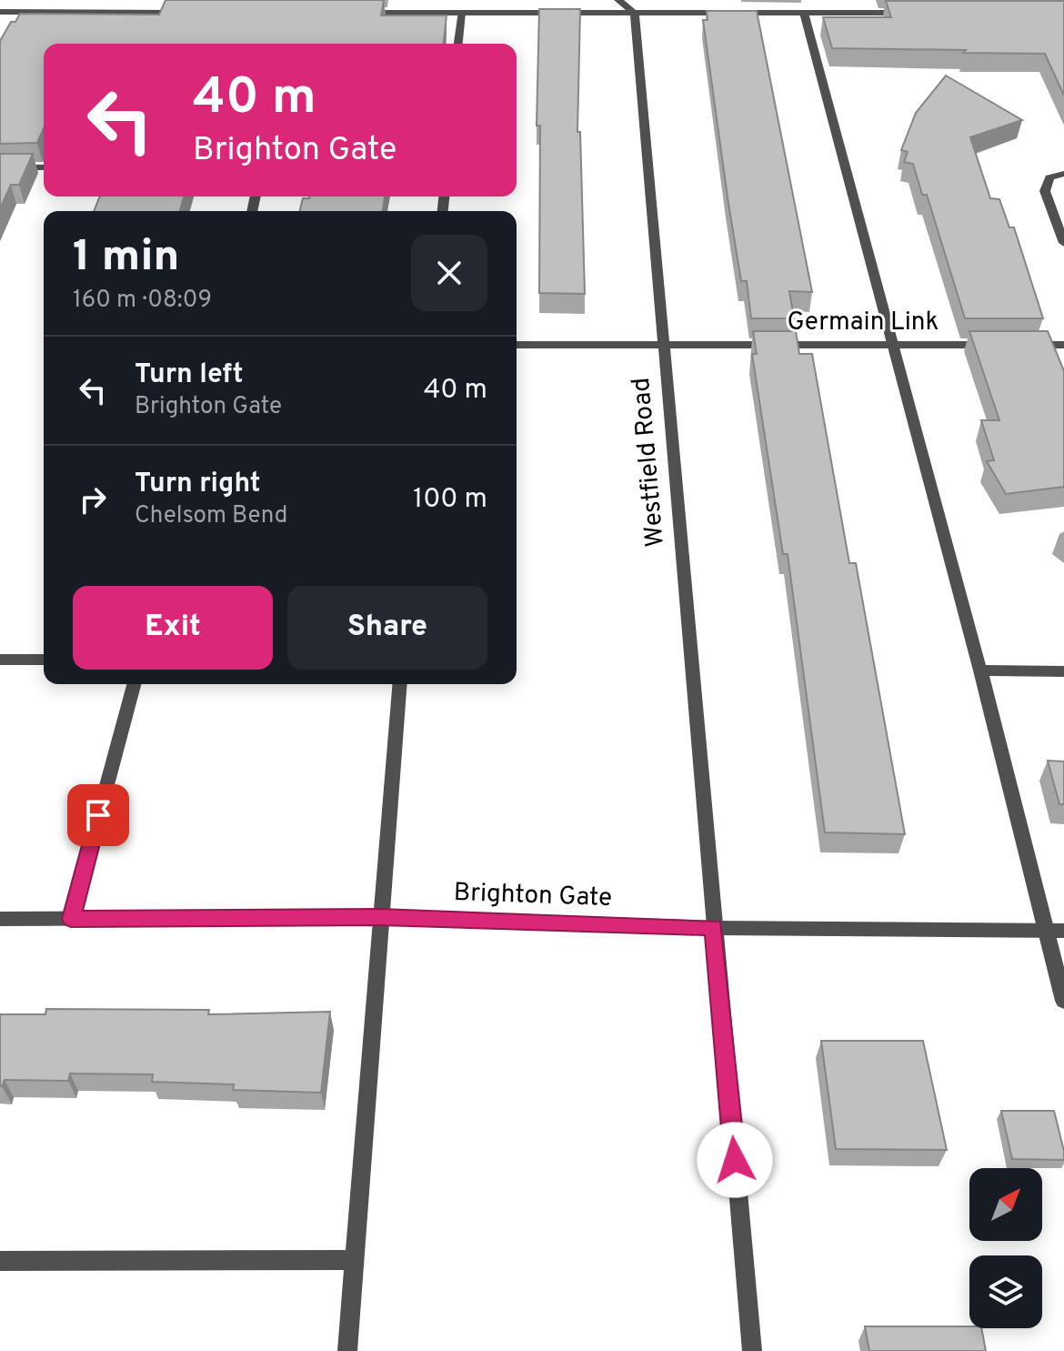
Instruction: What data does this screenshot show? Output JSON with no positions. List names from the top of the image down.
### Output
{
  "streets": {
    "street": ["Germain Link", "Westfield Road", "Brighton Gate"]
  },
  "crossings": [
    ["Germain Link", "Westfield Road"],
    ["Westfield Road", "Brighton Gate"]
  ],
  "north": "top right",
  "page": {
    "turn": ["40 m", "Brighton Gate"],
    "heading": ["1 min", "160 m · 08:09"],
    "list": [
      {
        "name": "Turn left",
        "note": "Brighton Gate",
        "value": "40 m"
      },
      {
        "name": "Turn right",
        "note": "Chelsom Bend",
        "value": "100 m"
      }
    ],
    "buttons": ["Exit", "Share"]
  }
}
